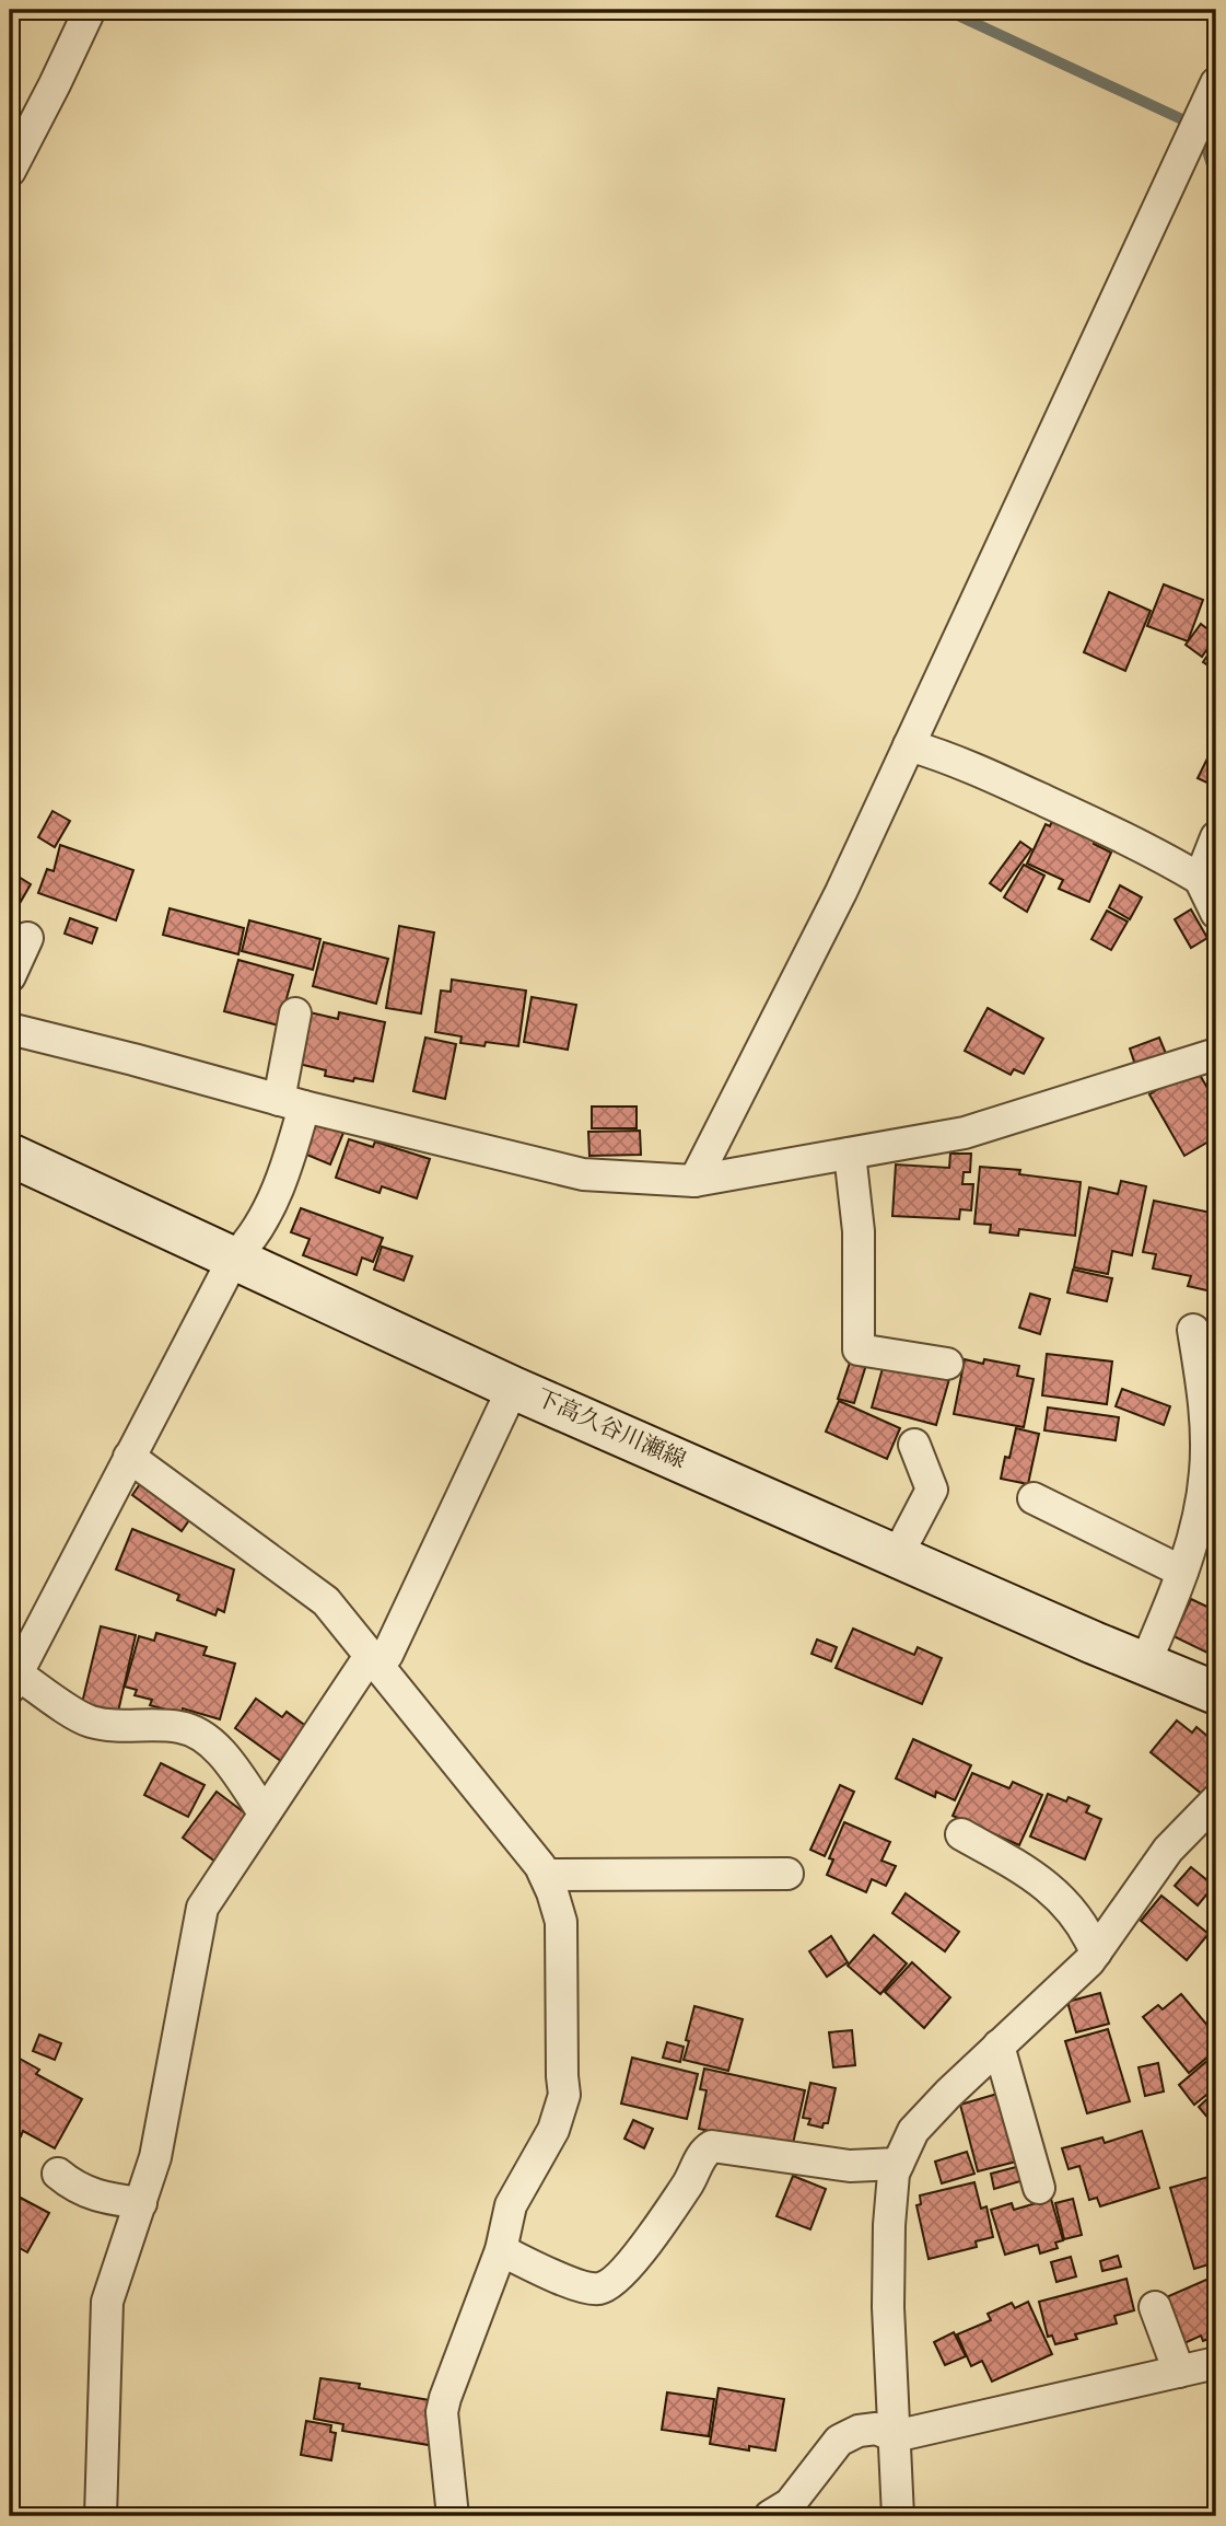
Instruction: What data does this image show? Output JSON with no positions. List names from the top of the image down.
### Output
{
  "streets": {
    "main road": ["下高久谷川瀬線"]
  }
}
